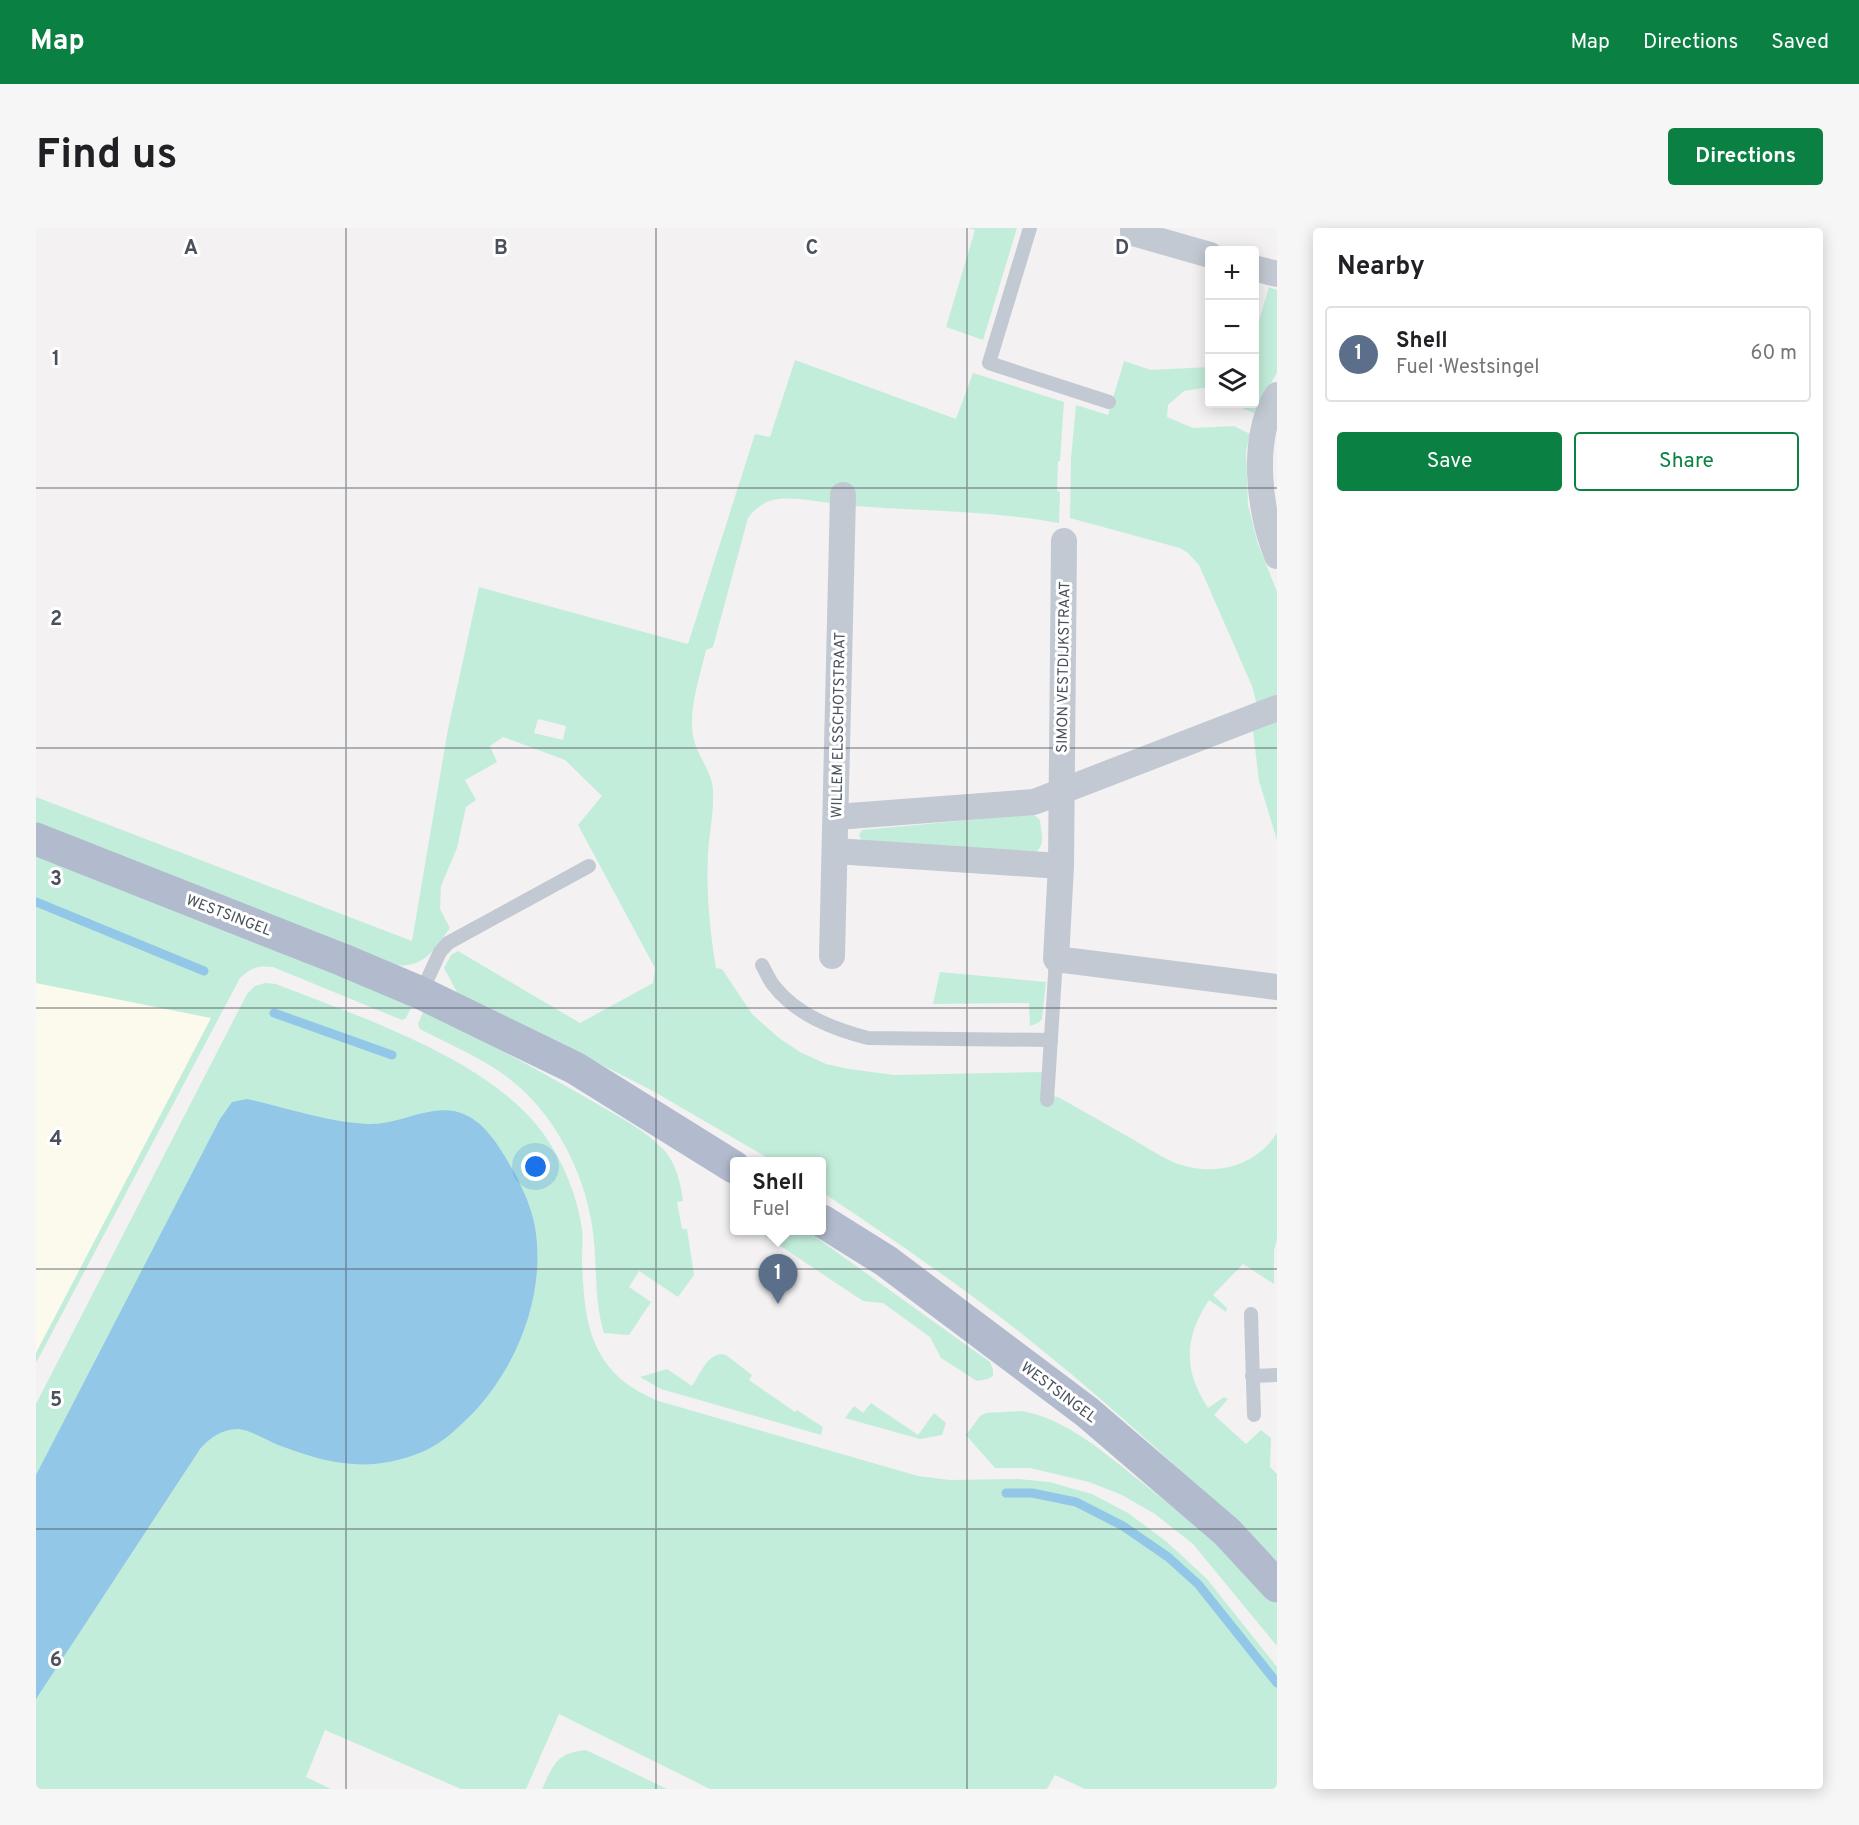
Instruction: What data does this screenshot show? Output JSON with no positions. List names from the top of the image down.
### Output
{
  "streets": {
    "main road": ["WESTSINGEL"],
    "street": ["SIMON VESTDIJKSTRAAT", "WILLEM ELSSCHOTSTRAAT"]
  },
  "page": {
    "header": "Map",
    "nav": ["Map", "Directions", "Saved"],
    "buttons": [
      "Directions",
      ["Save", "Share"]
    ],
    "title": "Find us",
    "heading": "Nearby",
    "map_buttons": ["+", "−"],
    "list": [
      {
        "mark": "1",
        "name": "Shell",
        "note": "Fuel · Westsingel",
        "value": "60 m"
      }
    ],
    "popup": ["Shell", "Fuel"],
    "pins": "1"
  },
  "grid": {
    "columns": [
      "A",
      "B",
      "C",
      "D"
    ],
    "rows": [
      "1",
      "2",
      "3",
      "4",
      "5",
      "6"
    ]
  }
}
